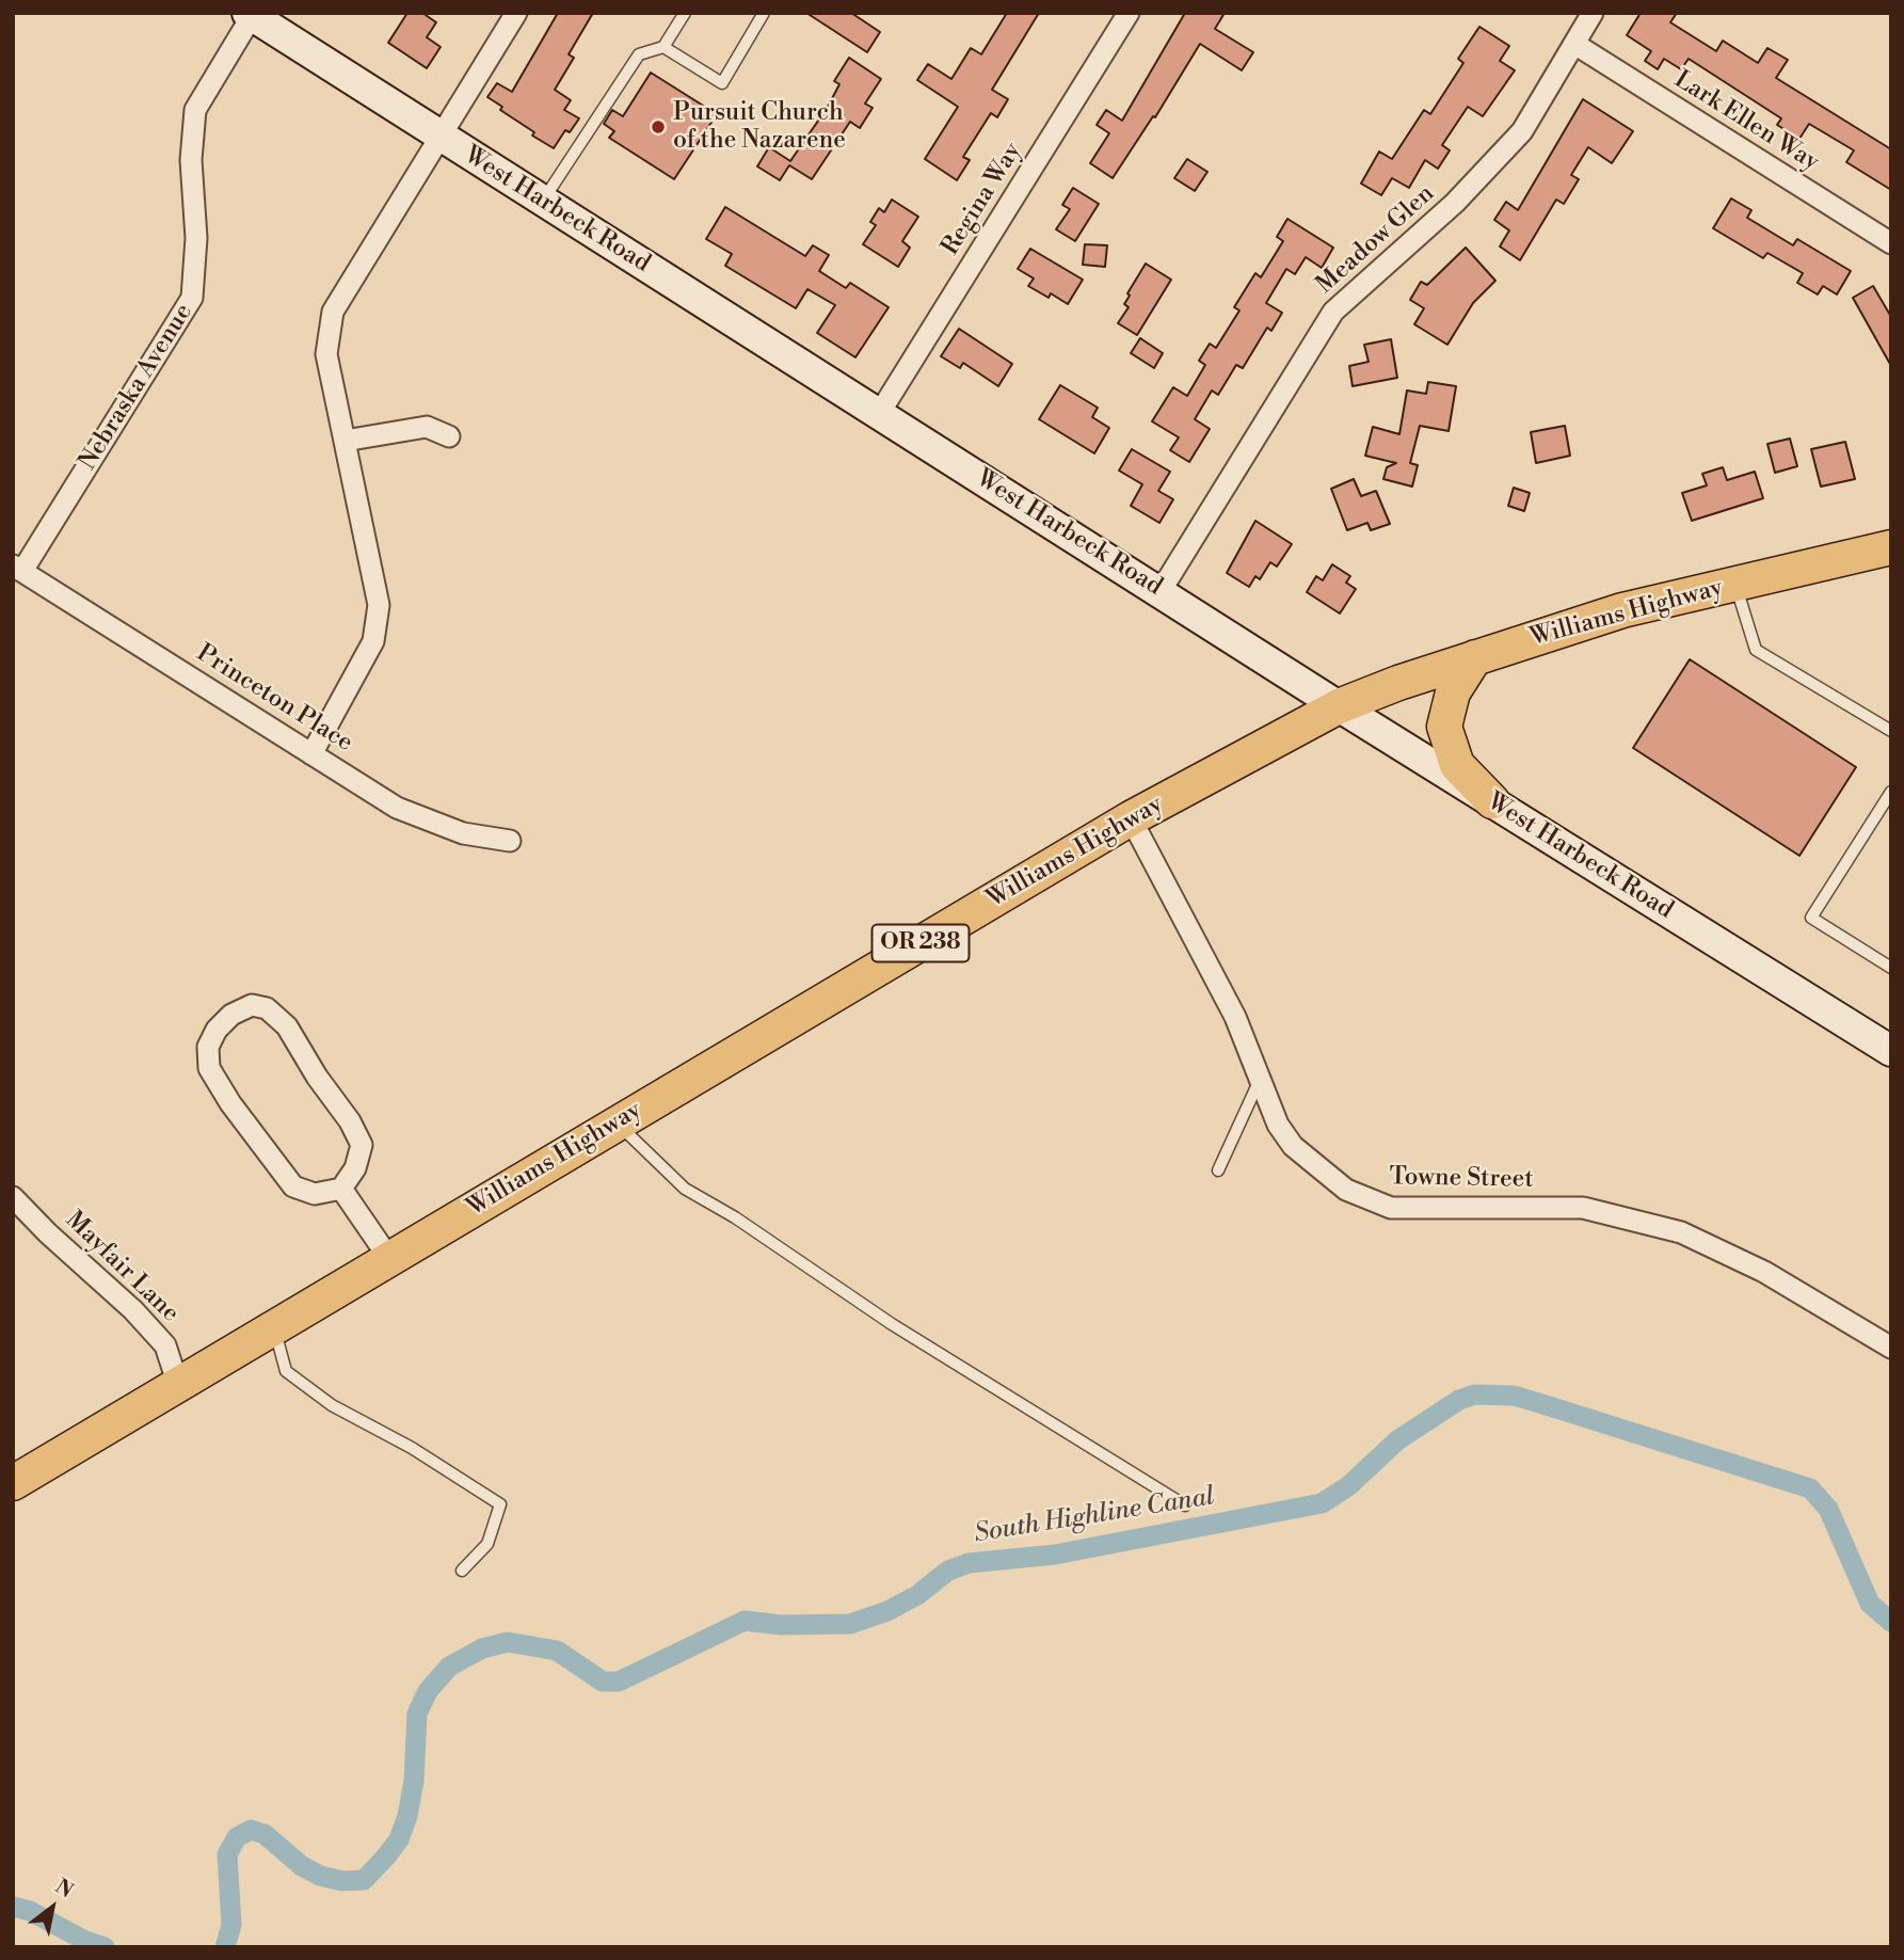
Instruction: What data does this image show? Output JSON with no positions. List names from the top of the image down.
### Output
{
  "streets": {
    "main road": ["Williams Highway", "OR 238"],
    "street": [
      "Lark Ellen Way",
      "Regina Way",
      "West Harbeck Road",
      "Meadow Glen",
      "Nebraska Avenue",
      "Princeton Place",
      "Towne Street",
      "Mayfair Lane"
    ]
  },
  "crossings": [
    ["Lark Ellen Way", "Meadow Glen"],
    ["Regina Way", "West Harbeck Road"],
    ["West Harbeck Road", "Meadow Glen"],
    ["West Harbeck Road", "Nebraska Avenue"],
    ["West Harbeck Road", "Williams Highway"],
    ["Nebraska Avenue", "Princeton Place"],
    ["Williams Highway", "Towne Street"],
    ["Williams Highway", "Mayfair Lane"]
  ],
  "water": ["South Highline Canal"],
  "places": ["Pursuit Church of the Nazarene"],
  "north": "top right"
}
